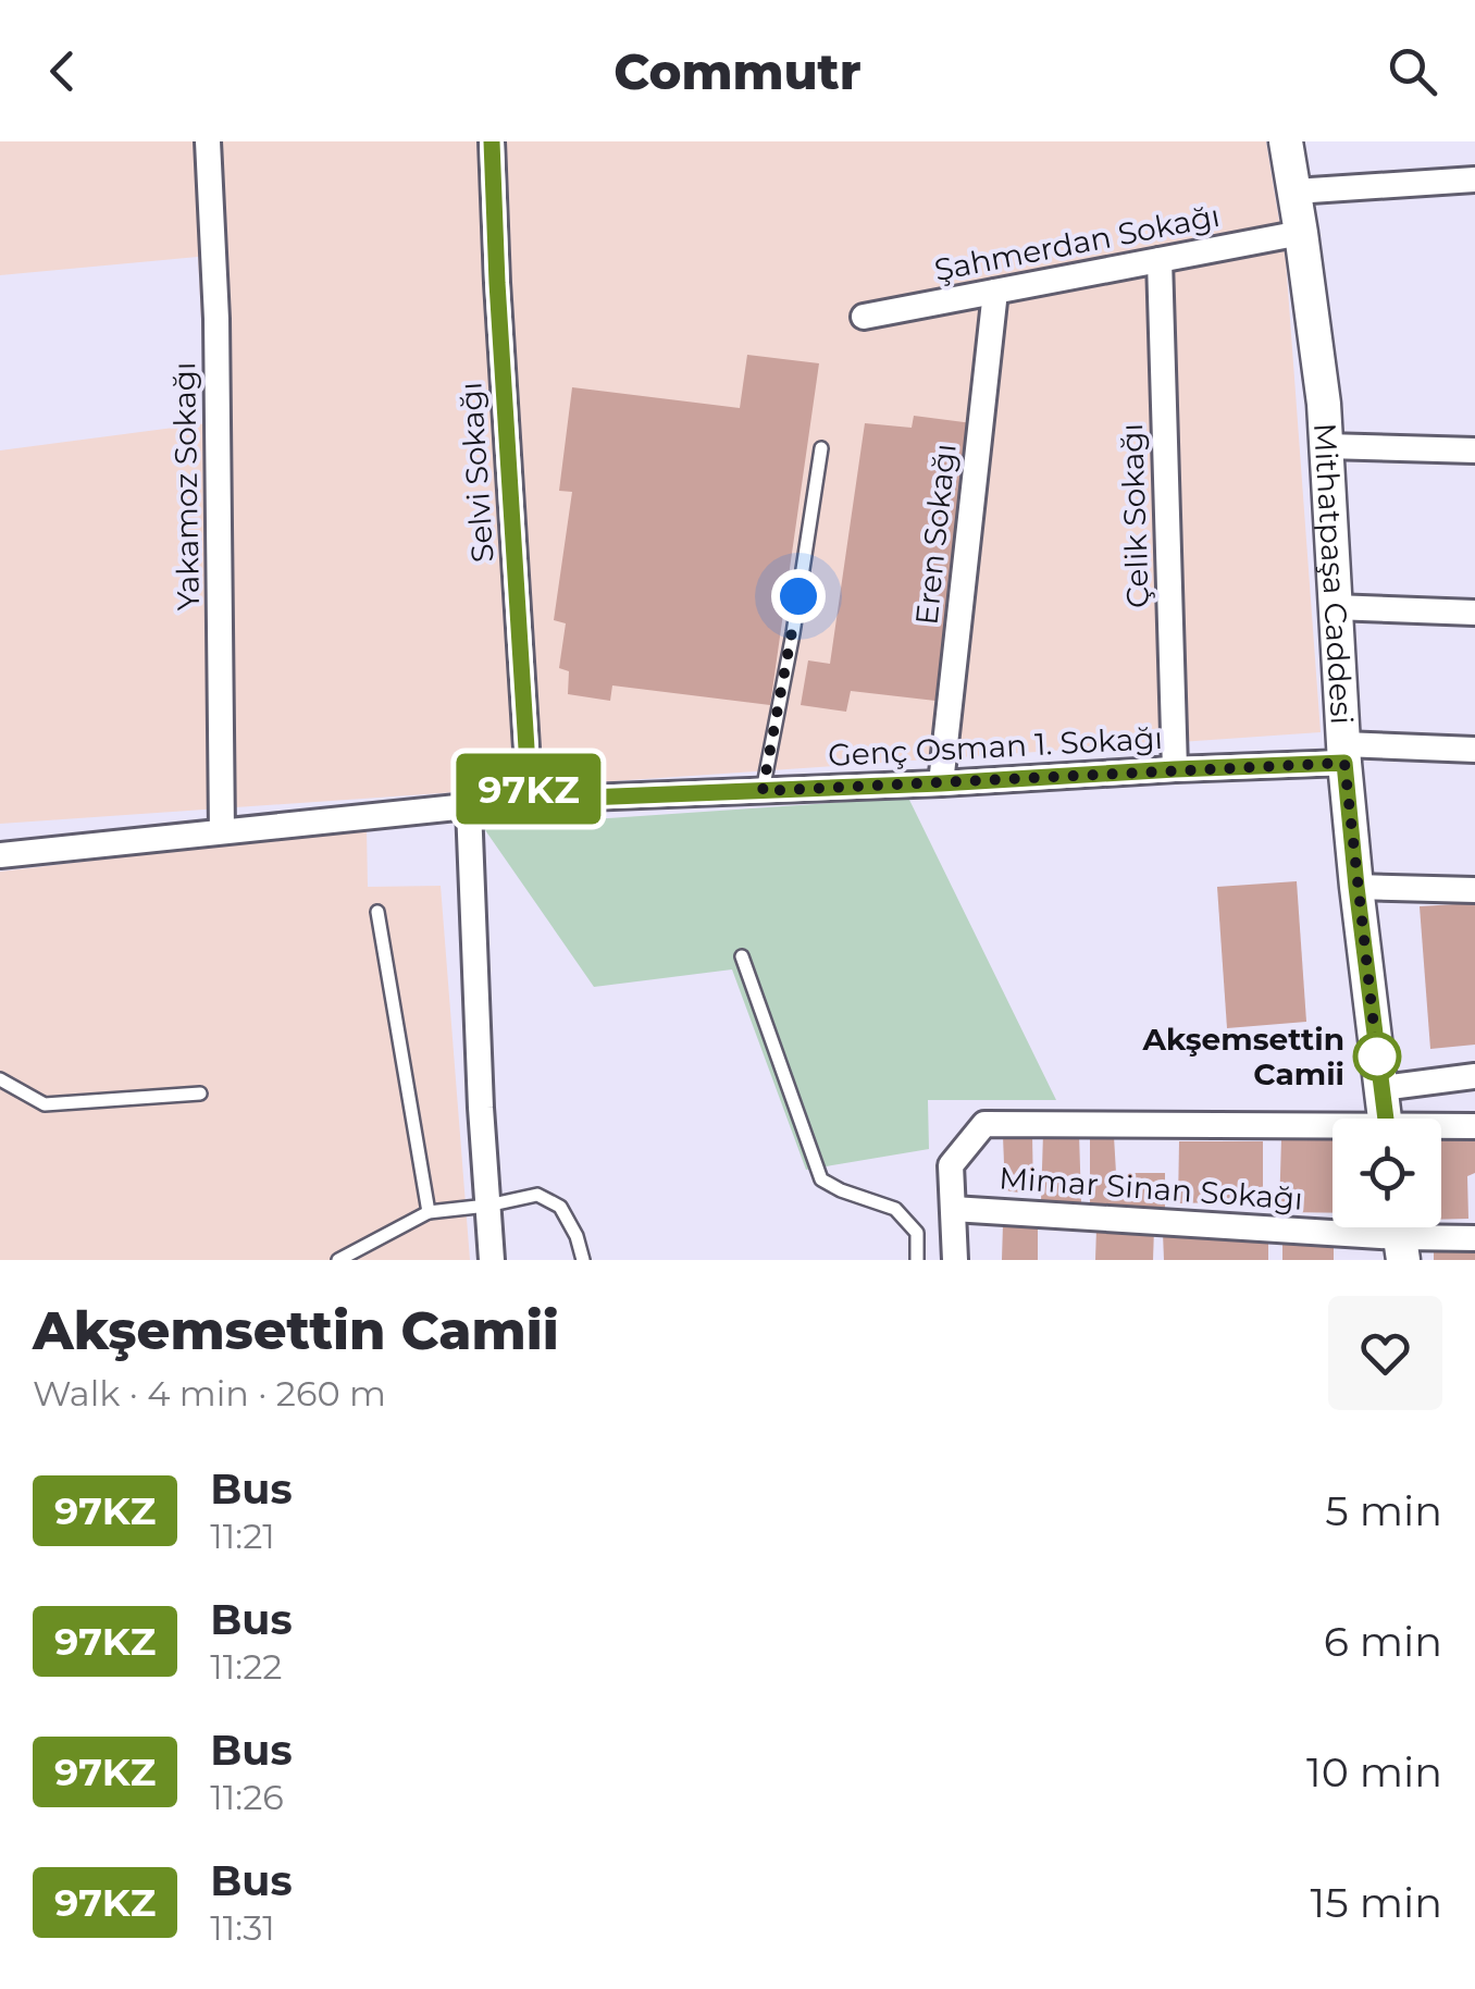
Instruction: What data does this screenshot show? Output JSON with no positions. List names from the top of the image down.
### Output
{
  "streets": {
    "main road": ["Mithatpaşa Caddesi"],
    "street": [
      "Şahmerdan Sokağı",
      "Selvi Sokağı",
      "Yakamoz Sokağı",
      "Çelik Sokağı",
      "Eren Sokağı",
      "Genç Osman 1. Sokağı",
      "Mimar Sinan Sokağı"
    ]
  },
  "crossings": [
    ["Şahmerdan Sokağı", "Çelik Sokağı"],
    ["Şahmerdan Sokağı", "Eren Sokağı"],
    ["Şahmerdan Sokağı", "Mithatpaşa Caddesi"],
    ["Selvi Sokağı", "Genç Osman 1. Sokağı"],
    ["Yakamoz Sokağı", "Genç Osman 1. Sokağı"],
    ["Çelik Sokağı", "Genç Osman 1. Sokağı"],
    ["Eren Sokağı", "Genç Osman 1. Sokağı"],
    ["Mithatpaşa Caddesi", "Genç Osman 1. Sokağı"]
  ],
  "places": ["Akşemsettin Camii"],
  "lines": ["bus line 97KZ"],
  "page": {
    "header": "Commutr",
    "on_map": "97KZ",
    "heading": ["Akşemsettin Camii", "Walk · 4 min · 260 m"],
    "list": [
      {
        "mark": "97KZ",
        "name": "Bus",
        "note": "11:21",
        "value": "5 min"
      },
      {
        "mark": "97KZ",
        "name": "Bus",
        "note": "11:22",
        "value": "6 min"
      },
      {
        "mark": "97KZ",
        "name": "Bus",
        "note": "11:26",
        "value": "10 min"
      },
      {
        "mark": "97KZ",
        "name": "Bus",
        "note": "11:31",
        "value": "15 min"
      }
    ]
  }
}
